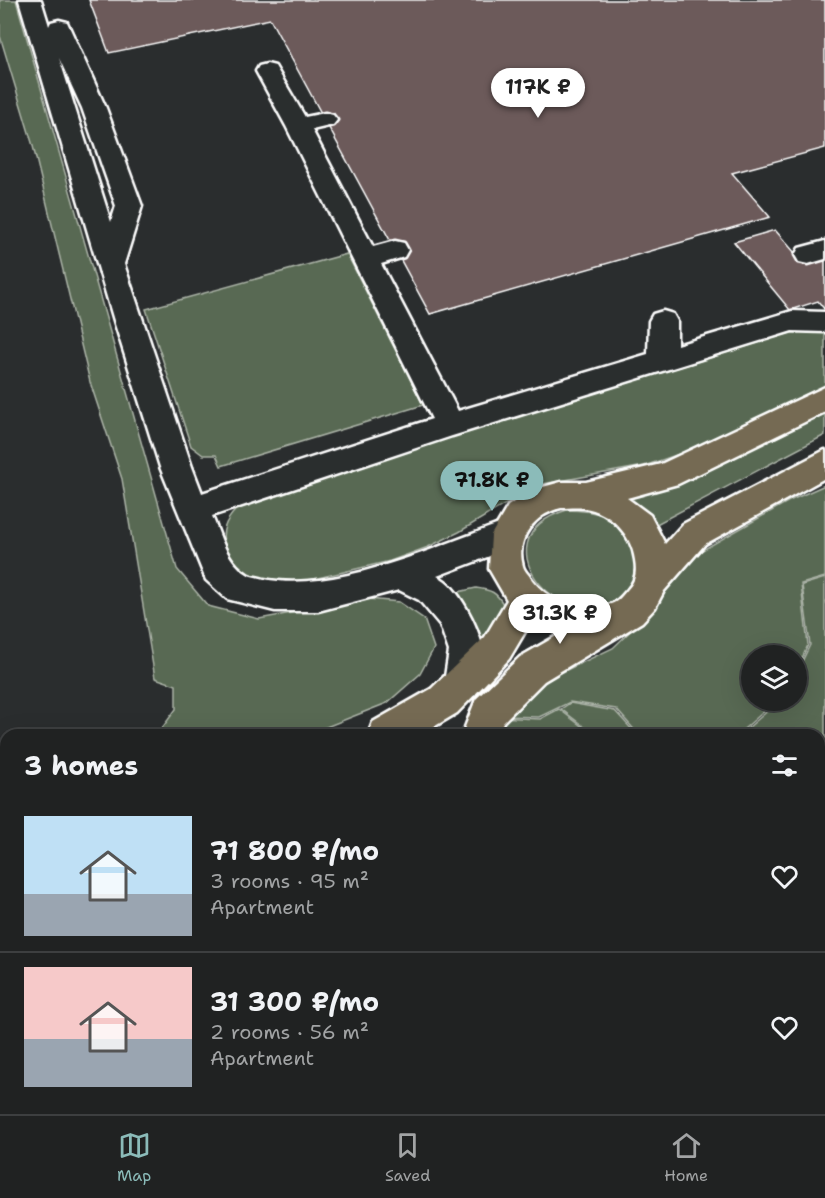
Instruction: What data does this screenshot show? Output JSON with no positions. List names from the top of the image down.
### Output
{
  "page": {
    "price": ["117K ₽", "71.8K ₽", "31.3K ₽"],
    "heading": "3 homes",
    "list": [
      {
        "name": "71 800 ₽/mo",
        "note": "3 rooms · 95 m² · Apartment"
      },
      {
        "name": "31 300 ₽/mo",
        "note": "2 rooms · 56 m² · Apartment"
      }
    ],
    "tabs": ["Map", "Saved", "Home"]
  }
}
